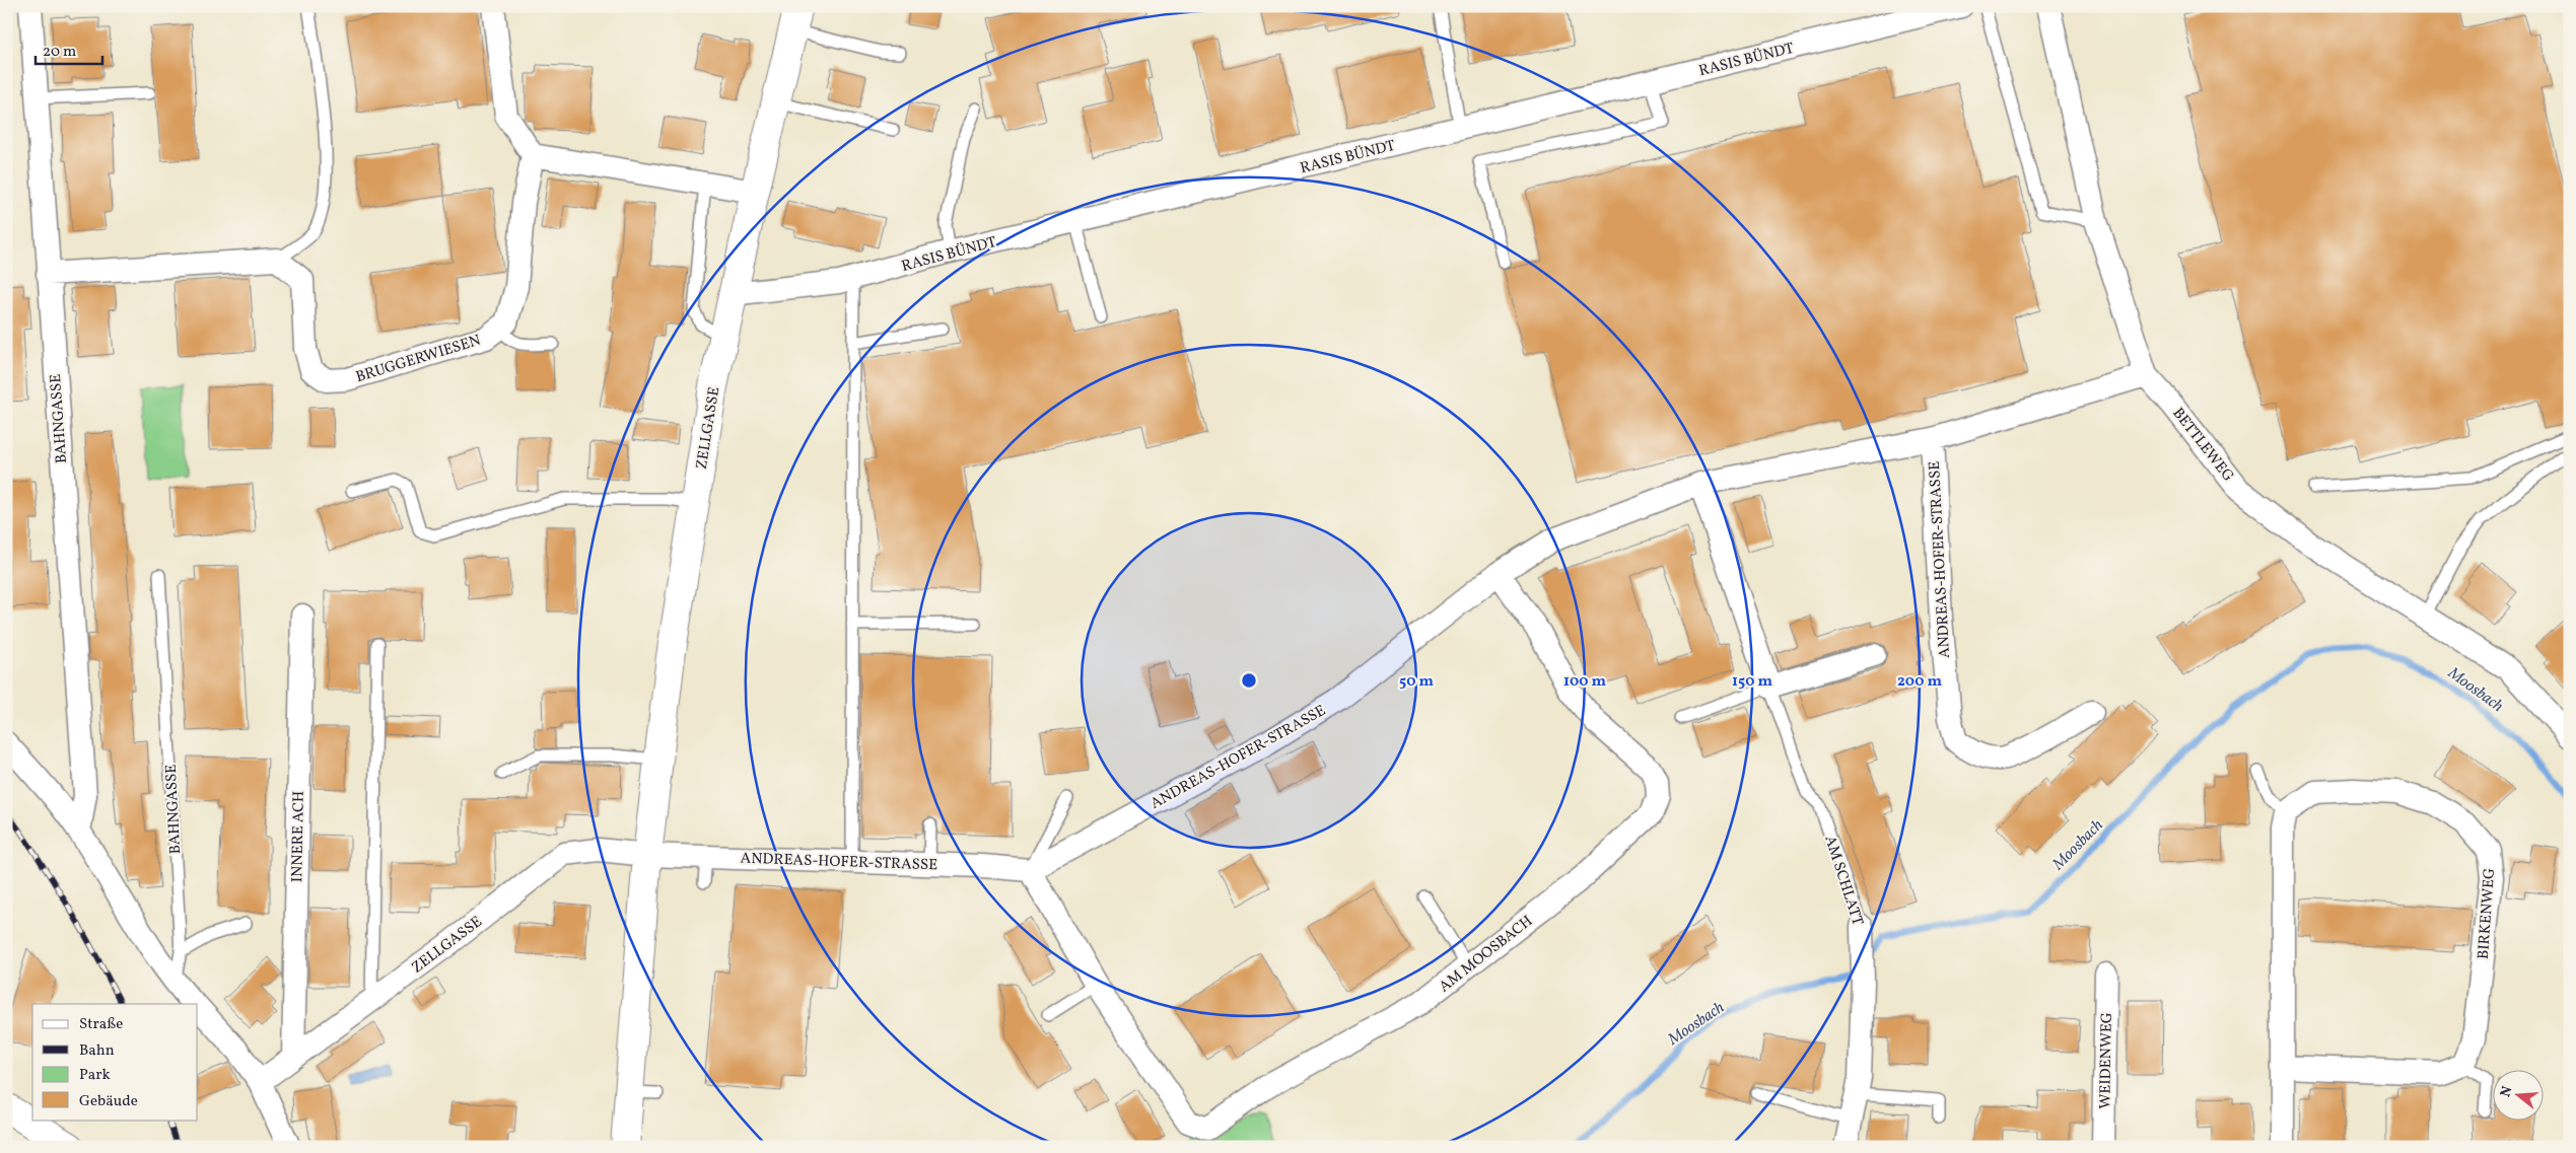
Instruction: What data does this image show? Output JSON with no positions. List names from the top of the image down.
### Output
{
  "streets": {
    "main road": ["ZELLGASSE"],
    "street": [
      "RASIS BÜNDT",
      "BRUGGERWIESEN",
      "BAHNGASSE",
      "BETTLEWEG",
      "ANDREAS-HOFER-STRASSE",
      "INNERE ACH",
      "AM SCHLATT",
      "BIRKENWEG",
      "AM MOOSBACH",
      "WEIDENWEG"
    ]
  },
  "crossings": [
    ["RASIS BÜNDT", "ZELLGASSE"],
    ["ZELLGASSE", "ANDREAS-HOFER-STRASSE"],
    ["ZELLGASSE", "INNERE ACH"],
    ["BETTLEWEG", "ANDREAS-HOFER-STRASSE"],
    ["ANDREAS-HOFER-STRASSE", "AM MOOSBACH"]
  ],
  "water": ["Moosbach"],
  "legend": [
    "Straße",
    "Bahn",
    "Park",
    "Gebäude"
  ],
  "scale_bar": "20 m",
  "north": "left",
  "rings": [
    "50 m",
    "100 m",
    "150 m",
    "200 m"
  ]
}
